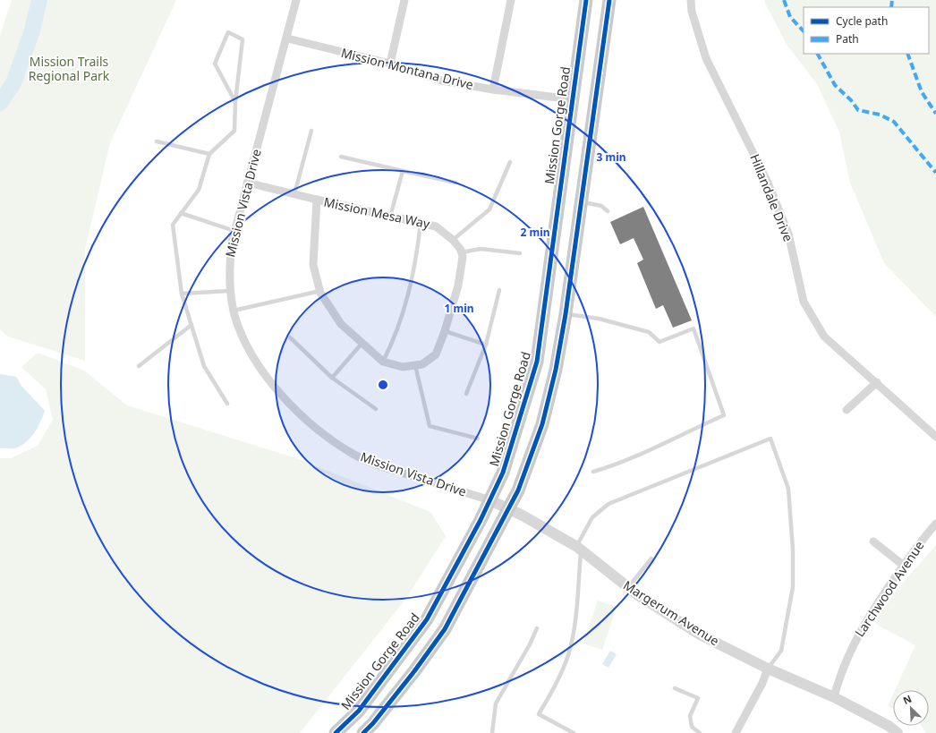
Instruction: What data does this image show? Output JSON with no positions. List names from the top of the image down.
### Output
{
  "streets": {
    "main road": ["Mission Gorge Road"],
    "street": [
      "Mission Montana Drive",
      "Hillandale Drive",
      "Mission Vista Drive",
      "Mission Mesa Way",
      "Larchwood Avenue",
      "Margerum Avenue"
    ]
  },
  "crossings": [
    ["Mission Montana Drive", "Mission Gorge Road"],
    ["Mission Montana Drive", "Mission Vista Drive"],
    ["Mission Gorge Road", "Mission Vista Drive"],
    ["Mission Gorge Road", "Margerum Avenue"],
    ["Mission Vista Drive", "Mission Mesa Way"],
    ["Mission Vista Drive", "Margerum Avenue"],
    ["Larchwood Avenue", "Margerum Avenue"]
  ],
  "parks": ["Mission Trails Regional Park"],
  "legend": ["Cycle path", "Path"],
  "north": "top left",
  "rings": ["3 min", "2 min", "1 min"]
}
